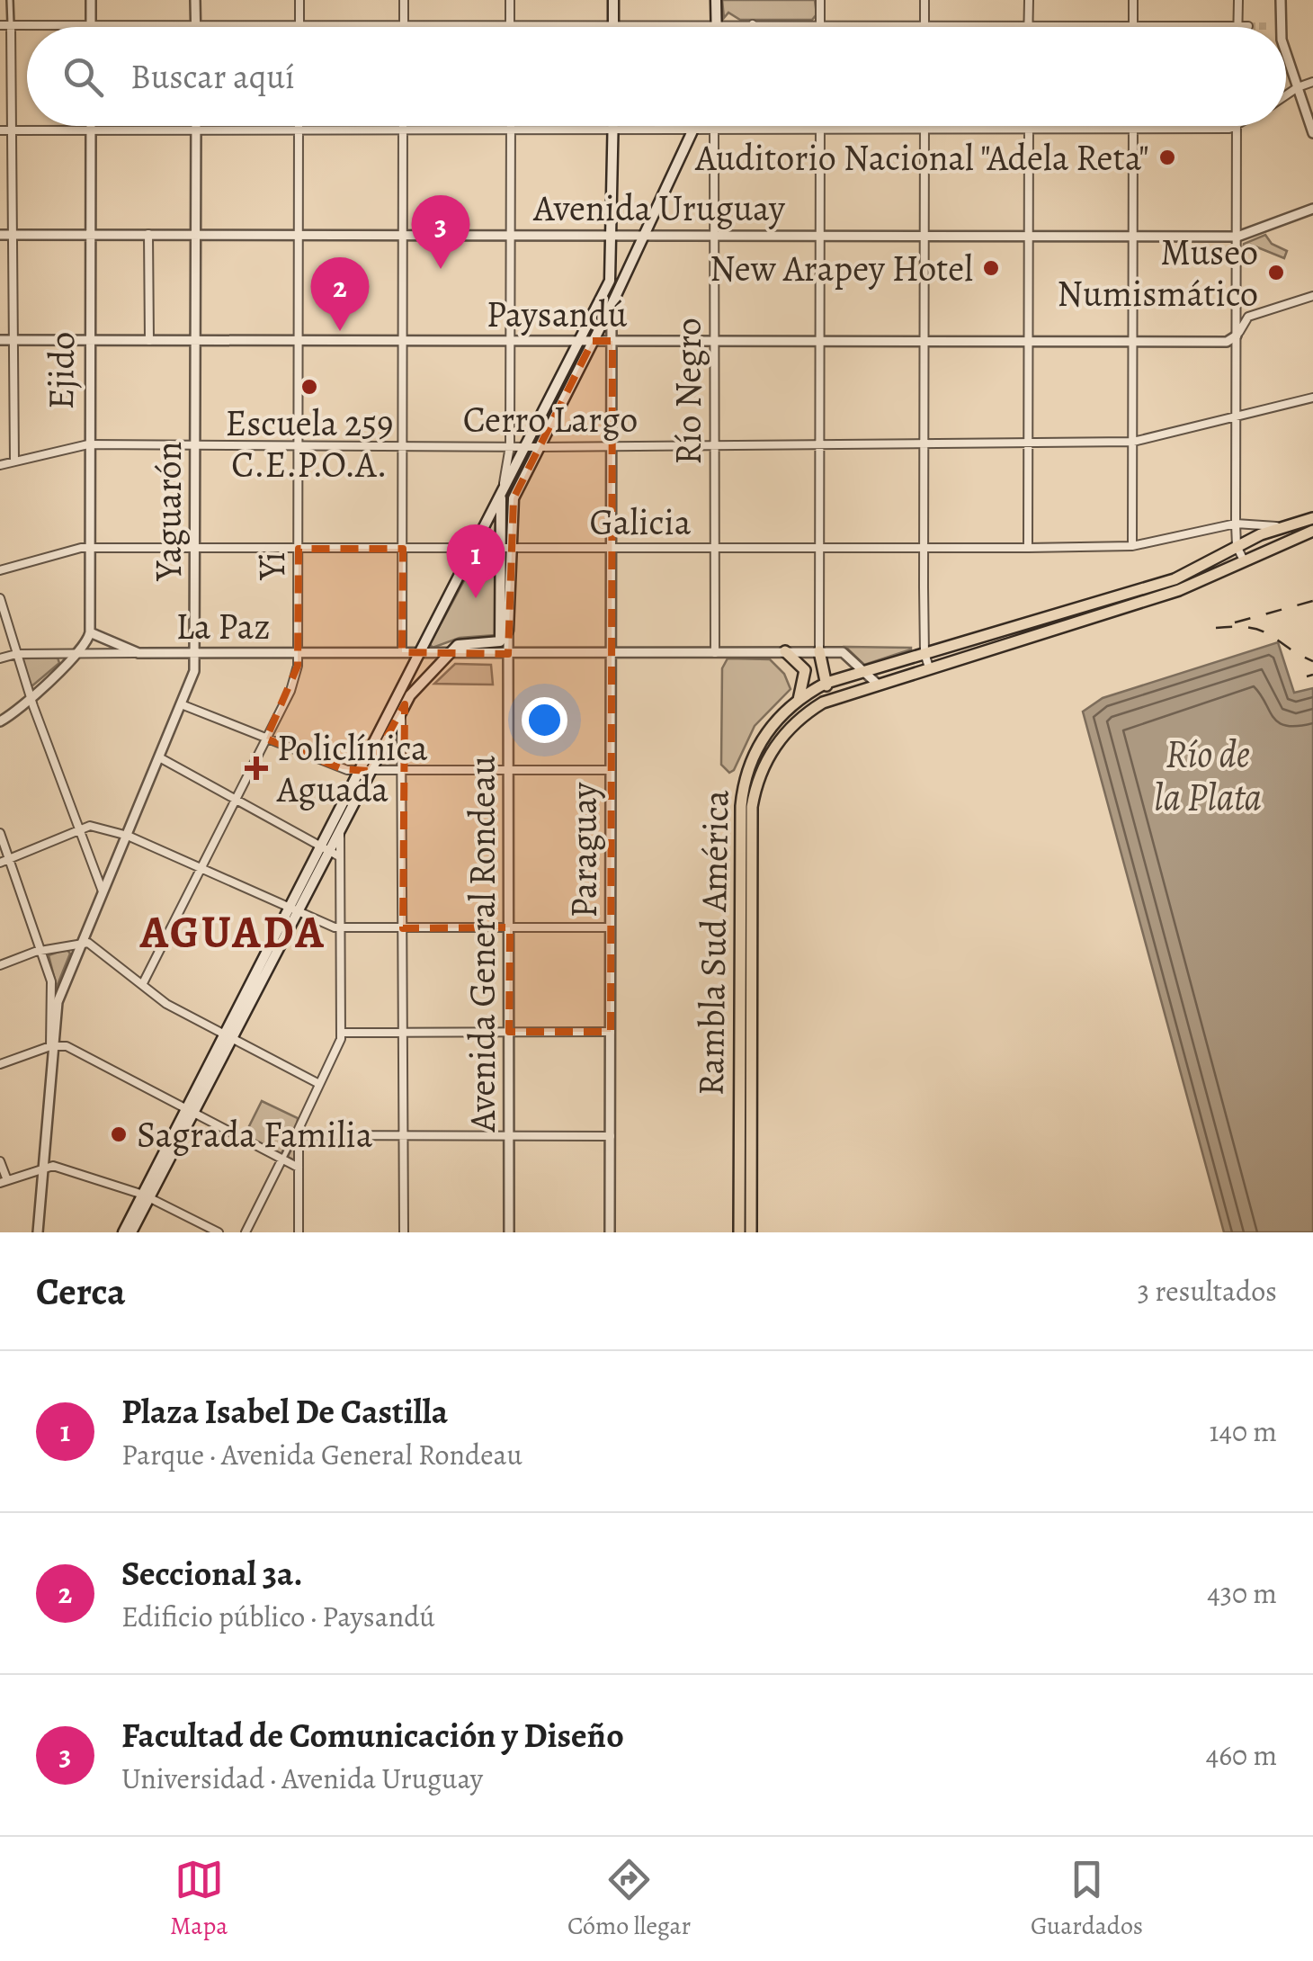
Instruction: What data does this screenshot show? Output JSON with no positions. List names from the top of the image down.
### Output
{
  "streets": {
    "main road": ["La Paz", "Rambla Sud América", "Avenida General Rondeau"],
    "street": [
      "Avenida Uruguay",
      "Paysandú",
      "Ejido",
      "Río Negro",
      "Cerro Largo",
      "Yaguarón",
      "Galicia",
      "Yi",
      "Paraguay"
    ]
  },
  "crossings": [
    ["Avenida Uruguay", "Ejido"],
    ["Avenida Uruguay", "Río Negro"],
    ["Avenida Uruguay", "Yaguarón"],
    ["Avenida Uruguay", "Yi"],
    ["Avenida Uruguay", "Avenida General Rondeau"],
    ["Paysandú", "Ejido"],
    ["Paysandú", "Río Negro"],
    ["Paysandú", "Yaguarón"],
    ["Paysandú", "Yi"],
    ["Paysandú", "Paraguay"],
    ["Paysandú", "Avenida General Rondeau"],
    ["Ejido", "Cerro Largo"],
    ["Ejido", "Galicia"],
    ["Río Negro", "Cerro Largo"],
    ["Río Negro", "Galicia"],
    ["Río Negro", "La Paz"],
    ["Cerro Largo", "Yaguarón"],
    ["Cerro Largo", "Yi"],
    ["Cerro Largo", "Paraguay"],
    ["Cerro Largo", "Avenida General Rondeau"],
    ["Yaguarón", "Galicia"],
    ["Yaguarón", "La Paz"],
    ["Galicia", "Yi"],
    ["Galicia", "Paraguay"],
    ["Galicia", "Rambla Sud América"],
    ["Galicia", "Avenida General Rondeau"],
    ["Yi", "La Paz"],
    ["La Paz", "Paraguay"],
    ["La Paz", "Rambla Sud América"],
    ["La Paz", "Avenida General Rondeau"]
  ],
  "districts": ["AGUADA"],
  "water": ["Río de la Plata"],
  "places": {
    "other": [
      "Auditorio Nacional \"Adela Reta\"",
      "New Arapey Hotel",
      "Museo Numismático",
      "Escuela 259 C.E.P.O.A.",
      "Sagrada Familia"
    ],
    "health": ["Policlínica Aguada"]
  },
  "page": {
    "search": "Buscar aquí",
    "pins": ["3", "2", "1"],
    "heading": ["Cerca", "3 resultados"],
    "list": [
      {
        "mark": "1",
        "name": "Plaza Isabel De Castilla",
        "note": "Parque · Avenida General Rondeau",
        "value": "140 m"
      },
      {
        "mark": "2",
        "name": "Seccional 3a.",
        "note": "Edificio público · Paysandú",
        "value": "430 m"
      },
      {
        "mark": "3",
        "name": "Facultad de Comunicación y Diseño",
        "note": "Universidad · Avenida Uruguay",
        "value": "460 m"
      }
    ],
    "nav": ["Mapa", "Cómo llegar", "Guardados"]
  }
}
